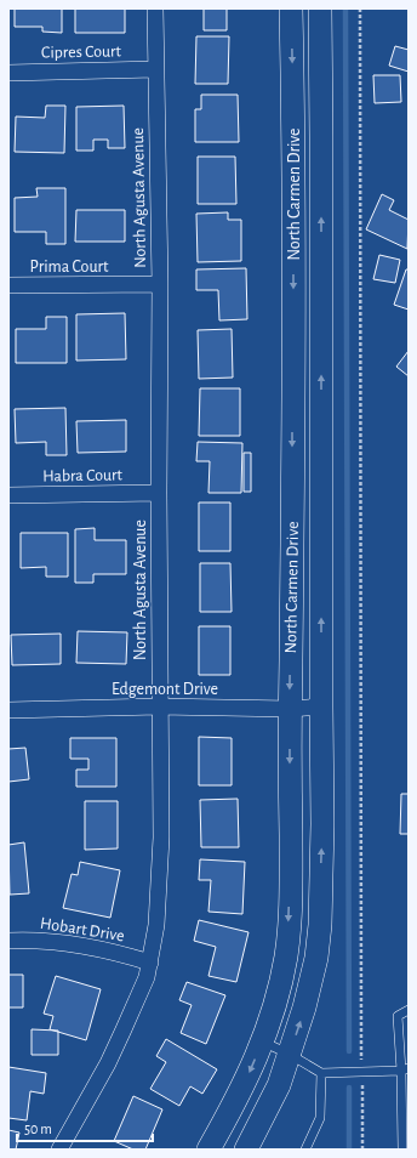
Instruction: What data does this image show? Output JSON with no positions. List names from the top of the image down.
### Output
{
  "streets": {
    "main road": ["North Carmen Drive"],
    "street": [
      "Cipres Court",
      "North Agusta Avenue",
      "Prima Court",
      "Habra Court",
      "Edgemont Drive",
      "Hobart Drive"
    ]
  },
  "crossings": [
    ["Cipres Court", "North Agusta Avenue"],
    ["North Carmen Drive", "Edgemont Drive"],
    ["North Agusta Avenue", "Prima Court"],
    ["North Agusta Avenue", "Habra Court"],
    ["North Agusta Avenue", "Edgemont Drive"],
    ["North Agusta Avenue", "Hobart Drive"]
  ],
  "scale_bar": "50 m"
}
